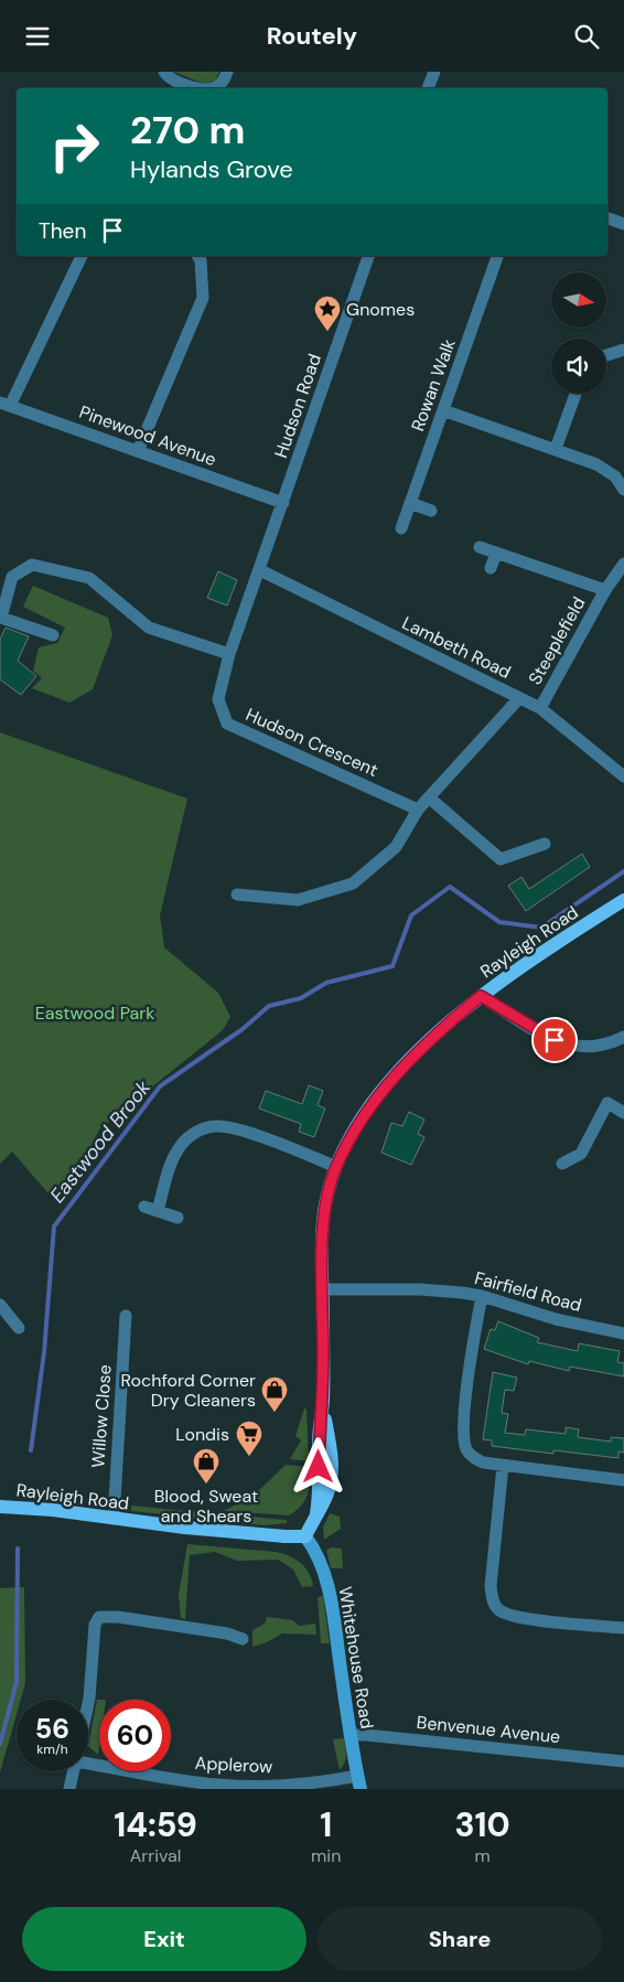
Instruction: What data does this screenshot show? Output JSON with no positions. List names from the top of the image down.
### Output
{
  "streets": {
    "main road": ["Rayleigh Road"],
    "street": [
      "Rowan Walk",
      "Hudson Road",
      "Pinewood Avenue",
      "Steeplefield",
      "Lambeth Road",
      "Hudson Crescent",
      "Fairfield Road",
      "Willow Close",
      "Whitehouse Road",
      "Benvenue Avenue",
      "Applerow"
    ]
  },
  "crossings": [
    ["Hudson Road", "Pinewood Avenue"],
    ["Hudson Road", "Lambeth Road"],
    ["Hudson Road", "Hudson Crescent"],
    ["Steeplefield", "Lambeth Road"],
    ["Lambeth Road", "Hudson Crescent"],
    ["Rayleigh Road", "Fairfield Road"],
    ["Rayleigh Road", "Willow Close"],
    ["Rayleigh Road", "Whitehouse Road"],
    ["Whitehouse Road", "Benvenue Avenue"],
    ["Whitehouse Road", "Applerow"]
  ],
  "water": ["Eastwood Brook"],
  "parks": ["Eastwood Park"],
  "places": {
    "place": ["Gnomes"],
    "shop": ["Rochford Corner Dry Cleaners", "Blood, Sweat and Shears"],
    "supermarket": ["Londis"]
  },
  "north": "right",
  "page": {
    "header": "Routely",
    "turn": ["270 m", "Hylands Grove"],
    "then": "Then",
    "speed": "56 km/h",
    "limit": "60",
    "eta": [
      "14:59",
      "Arrival",
      "1",
      "min",
      "310",
      "m"
    ],
    "buttons": ["Exit", "Share"]
  }
}
